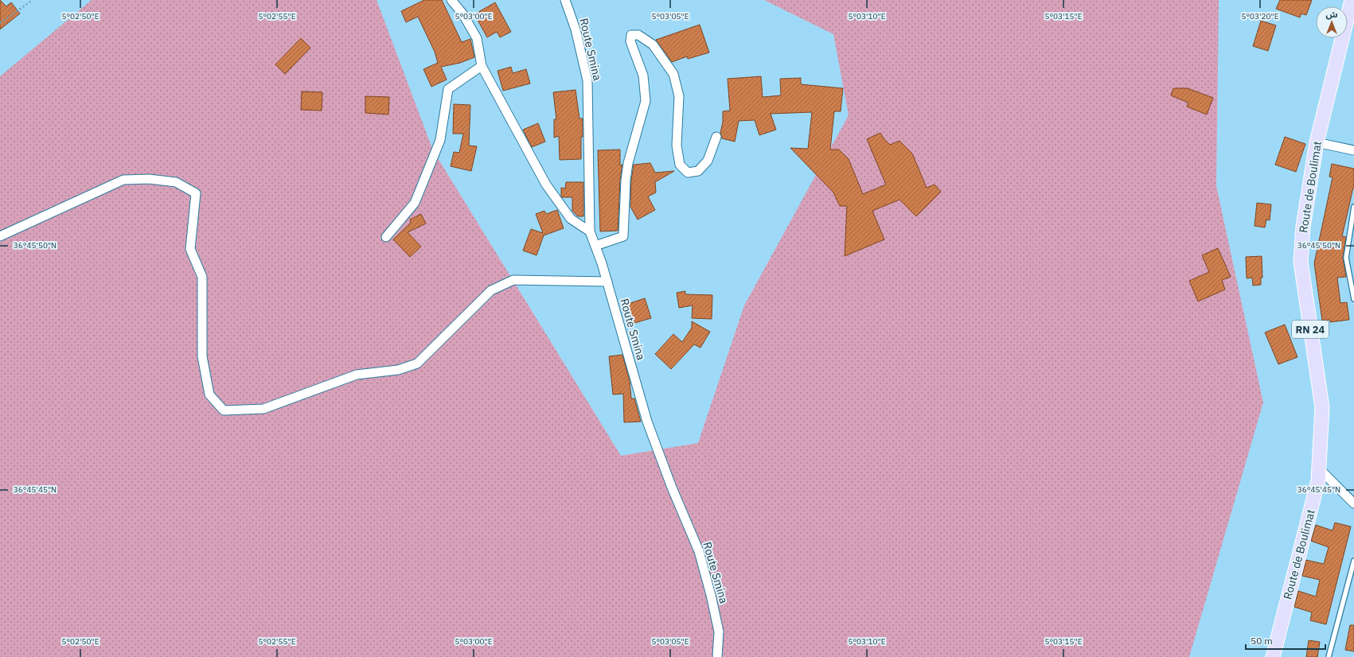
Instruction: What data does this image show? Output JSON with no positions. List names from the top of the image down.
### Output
{
  "streets": {
    "main road": ["Route de Boulimat", "RN 24"],
    "street": ["Route Smina"]
  },
  "scale_bar": "50 m",
  "north": "top",
  "coordinates": [
    "5°02'50\"E",
    "5°02'55\"E",
    "5°03'00\"E",
    "5°03'05\"E",
    "5°03'10\"E",
    "5°03'15\"E",
    "5°03'20\"E",
    "36°45'50\"N",
    "36°45'45\"N"
  ]
}
